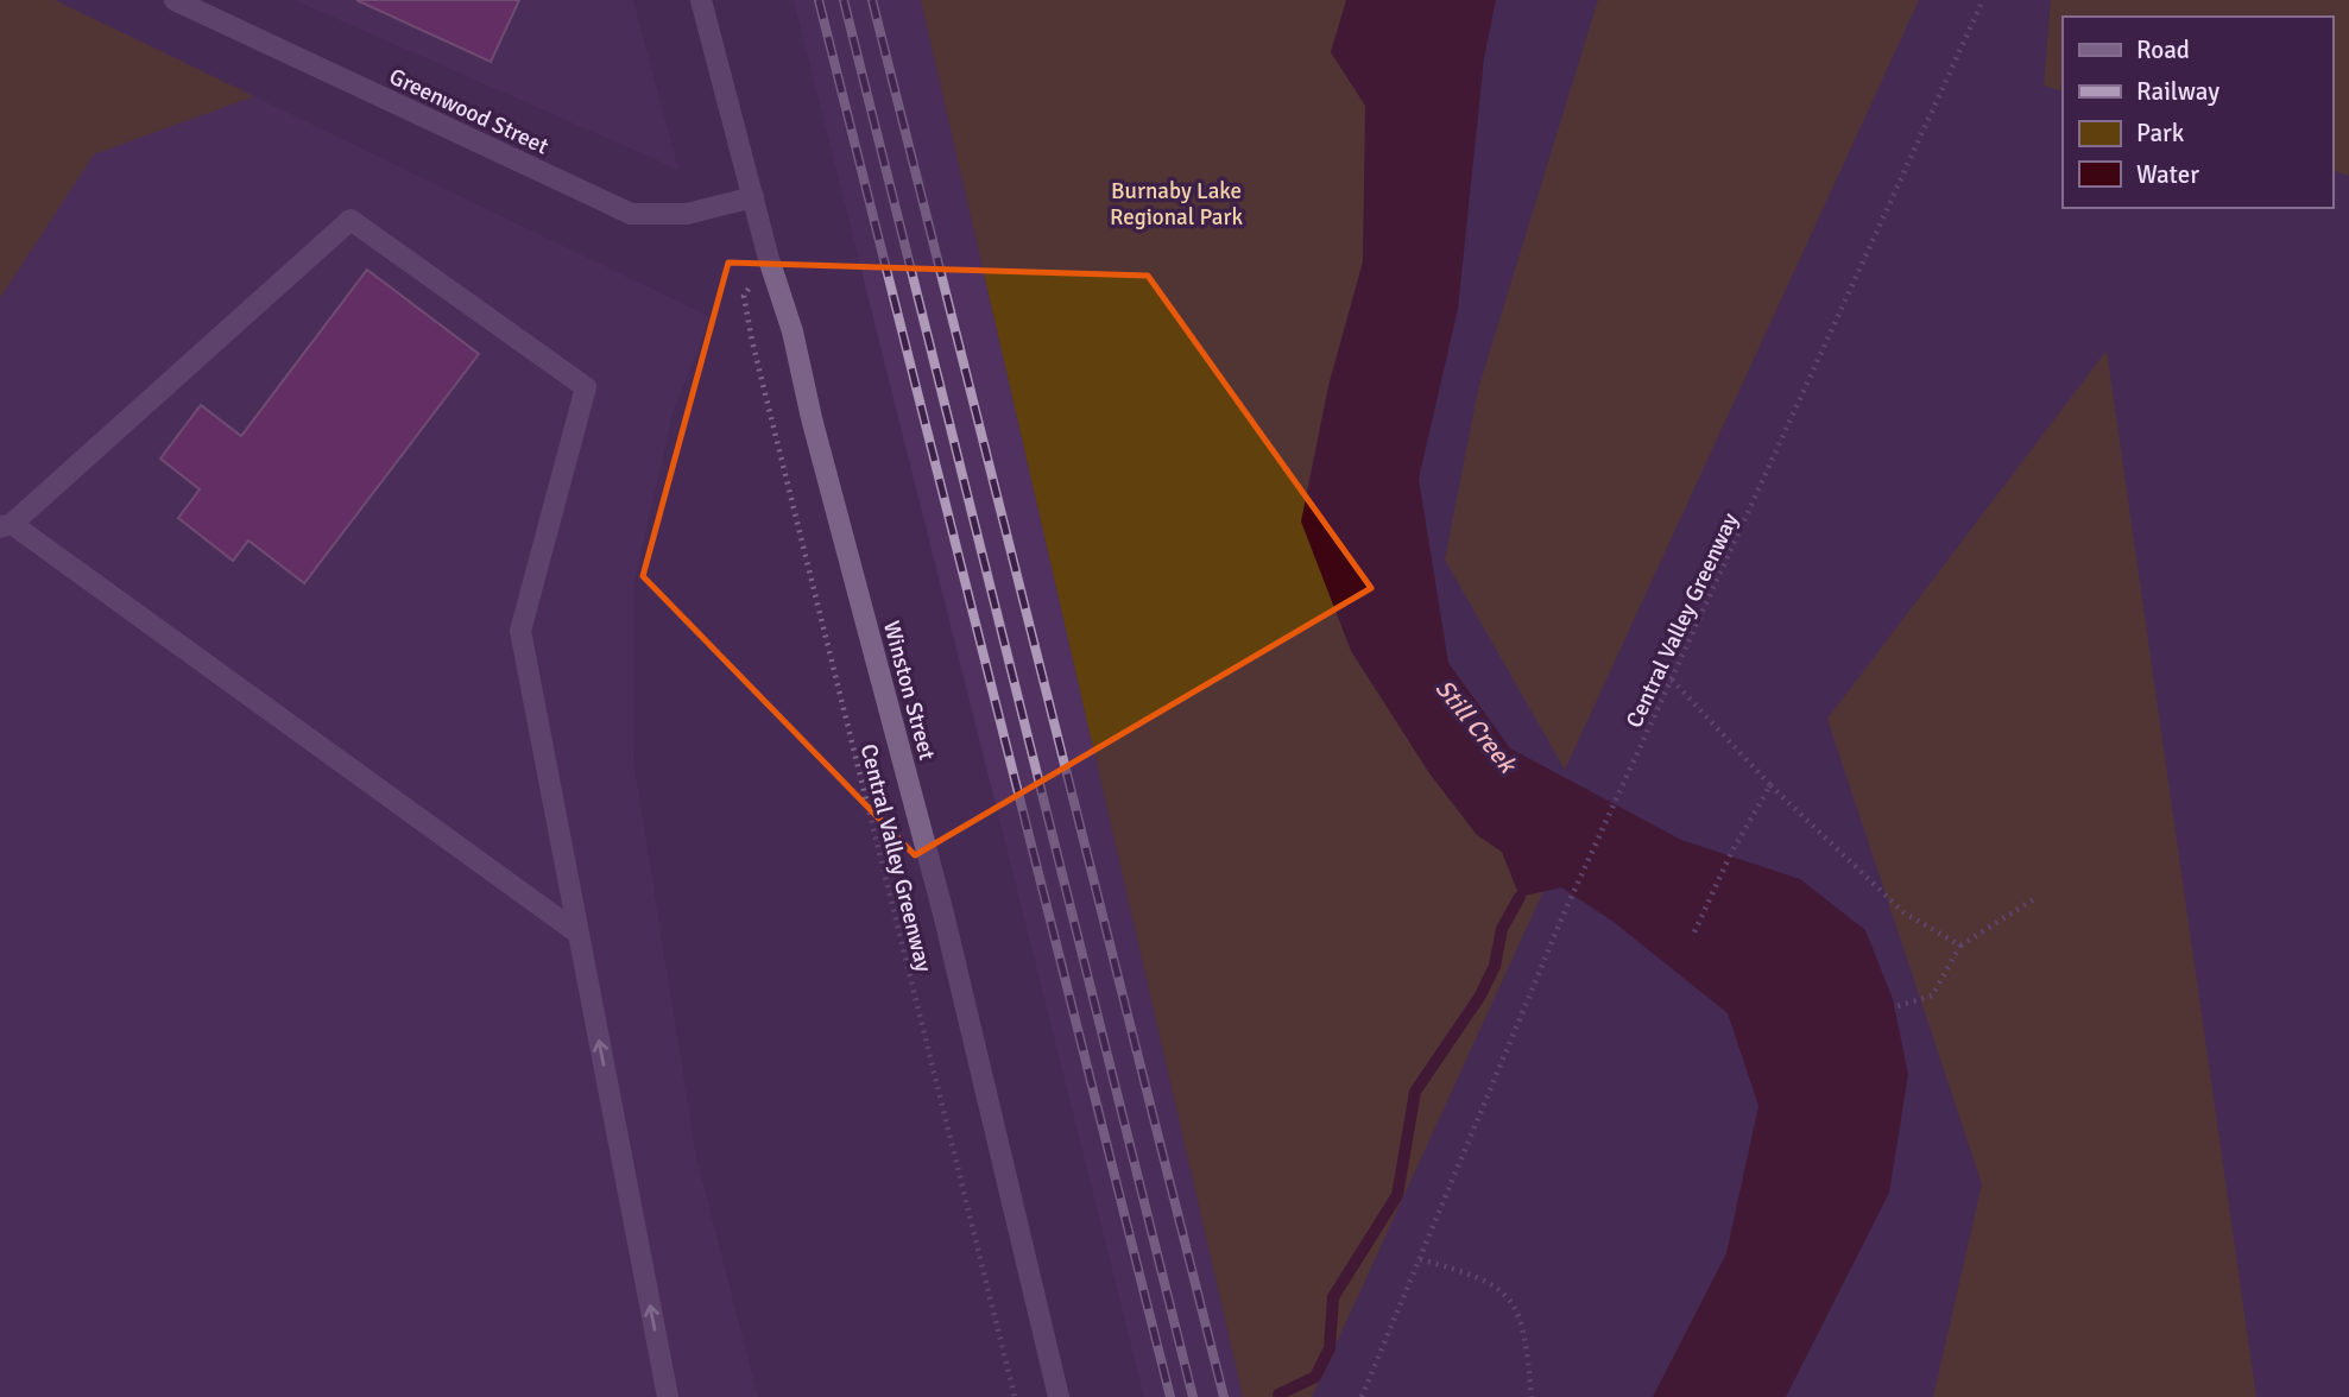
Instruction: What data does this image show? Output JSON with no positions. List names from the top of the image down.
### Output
{
  "streets": {
    "street": ["Greenwood Street", "Winston Street"],
    "path": ["Central Valley Greenway"]
  },
  "crossings": [
    ["Greenwood Street", "Winston Street"]
  ],
  "water": ["Still Creek"],
  "parks": ["Burnaby Lake Regional Park"],
  "legend": [
    "Road",
    "Railway",
    "Park",
    "Water"
  ]
}
